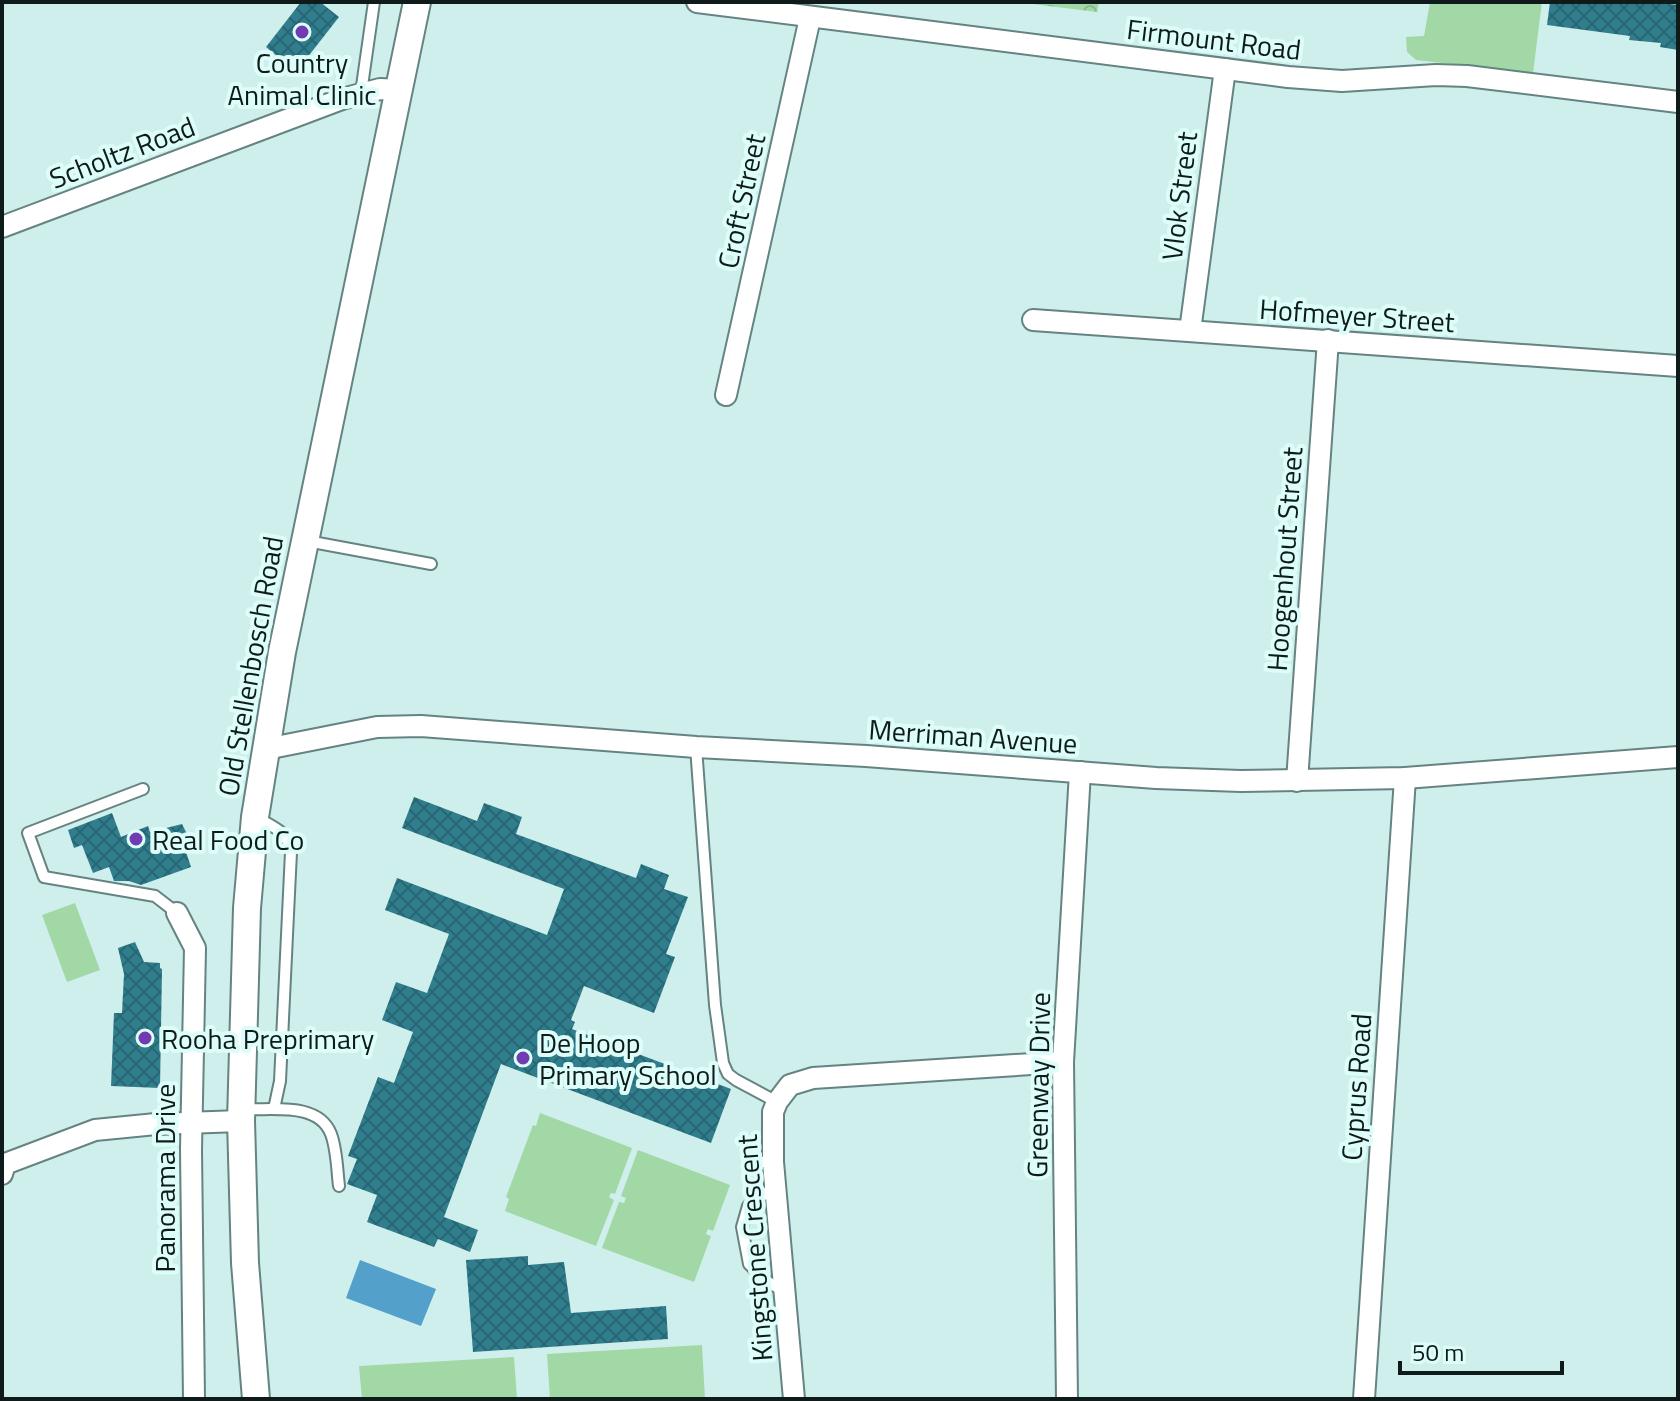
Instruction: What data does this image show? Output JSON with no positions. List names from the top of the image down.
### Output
{
  "streets": {
    "street": [
      "Firmount Road",
      "Scholtz Road",
      "Vlok Street",
      "Croft Street",
      "Hofmeyer Street",
      "Hoogenhout Street",
      "Old Stellenbosch Road",
      "Merriman Avenue",
      "Greenway Drive",
      "Cyprus Road",
      "Panorama Drive",
      "Kingstone Crescent"
    ]
  },
  "crossings": [
    ["Firmount Road", "Vlok Street"],
    ["Firmount Road", "Croft Street"],
    ["Scholtz Road", "Old Stellenbosch Road"],
    ["Vlok Street", "Hofmeyer Street"],
    ["Hofmeyer Street", "Hoogenhout Street"],
    ["Hoogenhout Street", "Merriman Avenue"],
    ["Old Stellenbosch Road", "Merriman Avenue"],
    ["Merriman Avenue", "Greenway Drive"],
    ["Merriman Avenue", "Cyprus Road"],
    ["Greenway Drive", "Kingstone Crescent"]
  ],
  "places": [
    "Country Animal Clinic",
    "Real Food Co",
    "Rooha Preprimary",
    "De Hoop Primary School"
  ],
  "scale_bar": "50 m"
}
